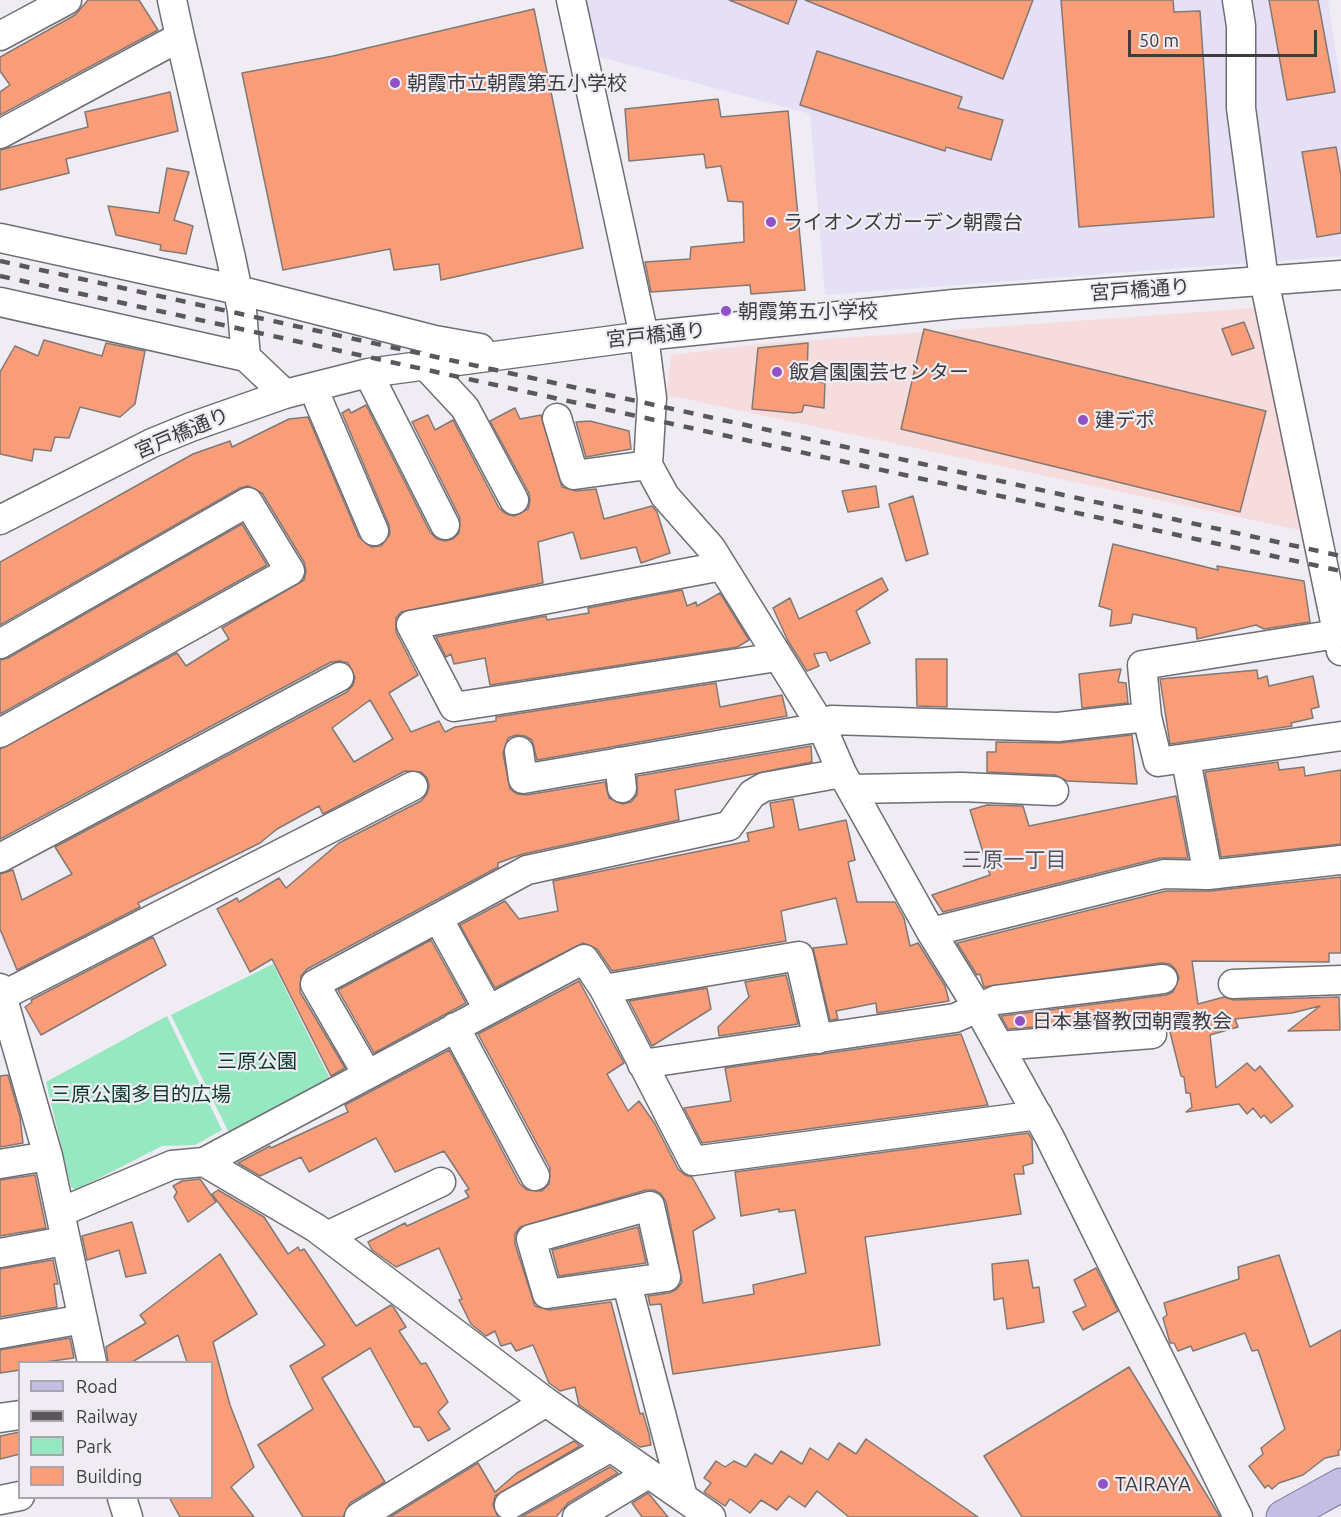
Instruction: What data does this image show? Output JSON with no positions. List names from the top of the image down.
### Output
{
  "streets": {
    "street": ["宮戸橋通り"]
  },
  "districts": ["三原一丁目"],
  "parks": ["三原公園", "三原公園多目的広場"],
  "places": [
    "朝霞市立朝霞第五小学校",
    "ライオンズガーデン朝霞台",
    "朝霞第五小学校",
    "飯倉園園芸センター",
    "建デポ",
    "日本基督教団朝霞教会",
    "TAIRAYA"
  ],
  "legend": [
    "Road",
    "Railway",
    "Park",
    "Building"
  ],
  "scale_bar": "50 m"
}
